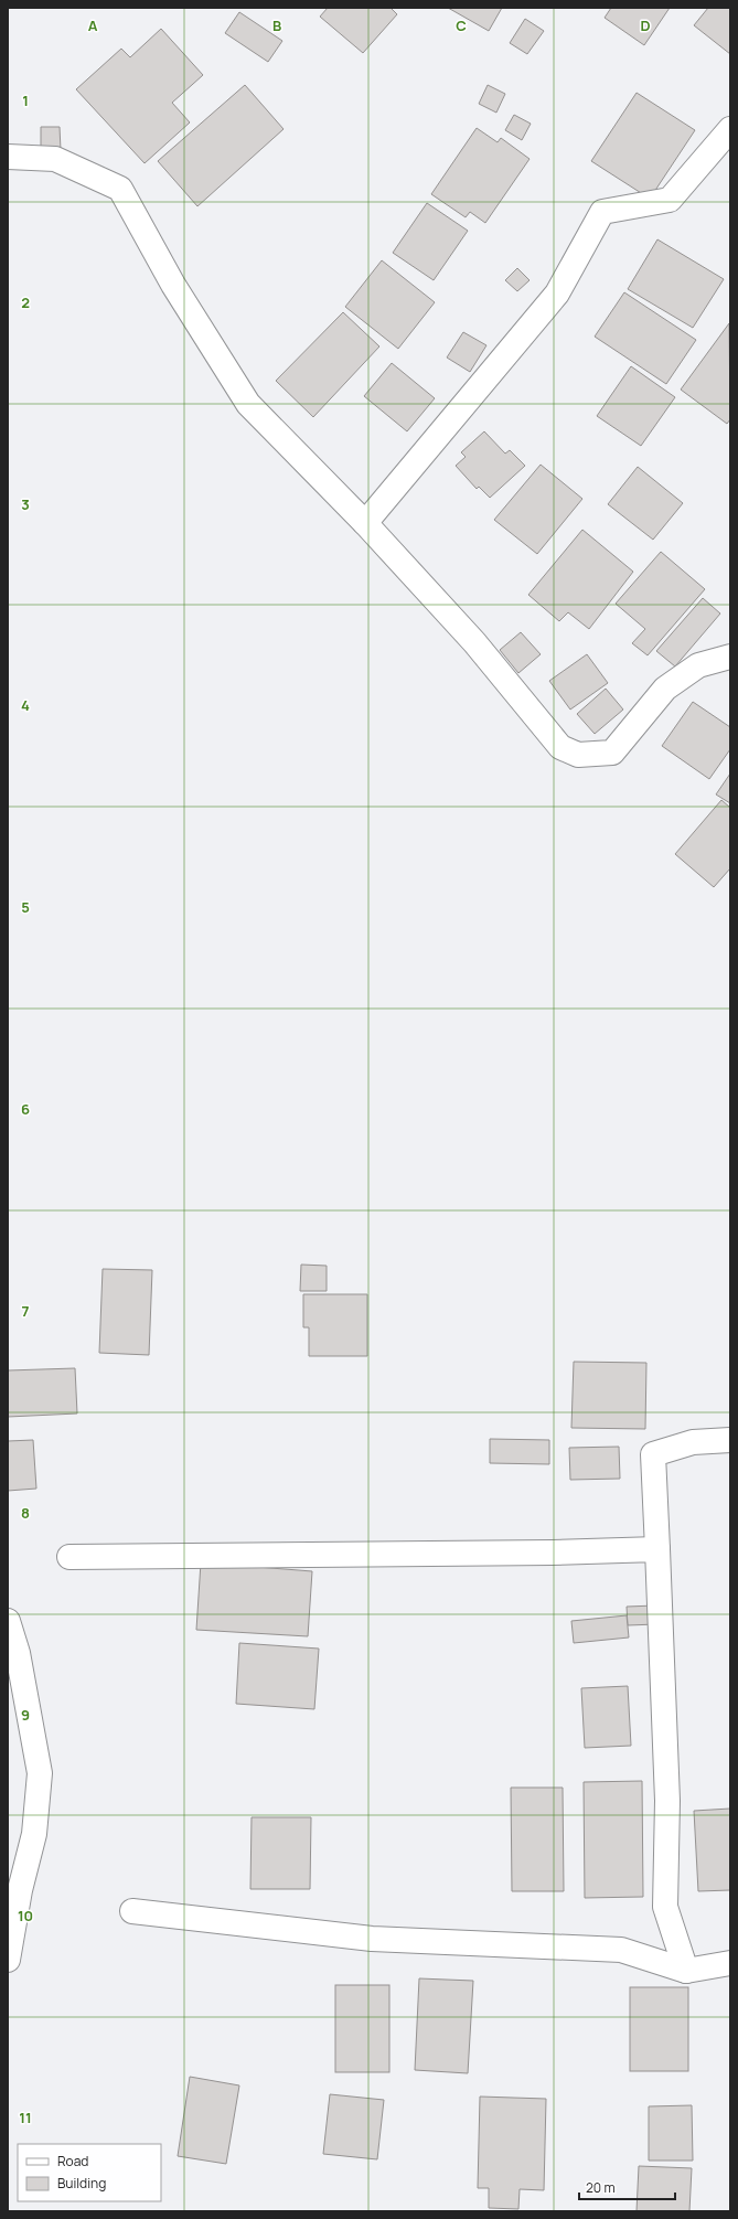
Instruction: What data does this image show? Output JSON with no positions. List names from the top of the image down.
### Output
{
  "legend": ["Road", "Building"],
  "scale_bar": "20 m",
  "grid": {
    "columns": [
      "A",
      "B",
      "C",
      "D"
    ],
    "rows": [
      "1",
      "2",
      "3",
      "4",
      "5",
      "6",
      "7",
      "8",
      "9",
      "10",
      "11"
    ]
  }
}
